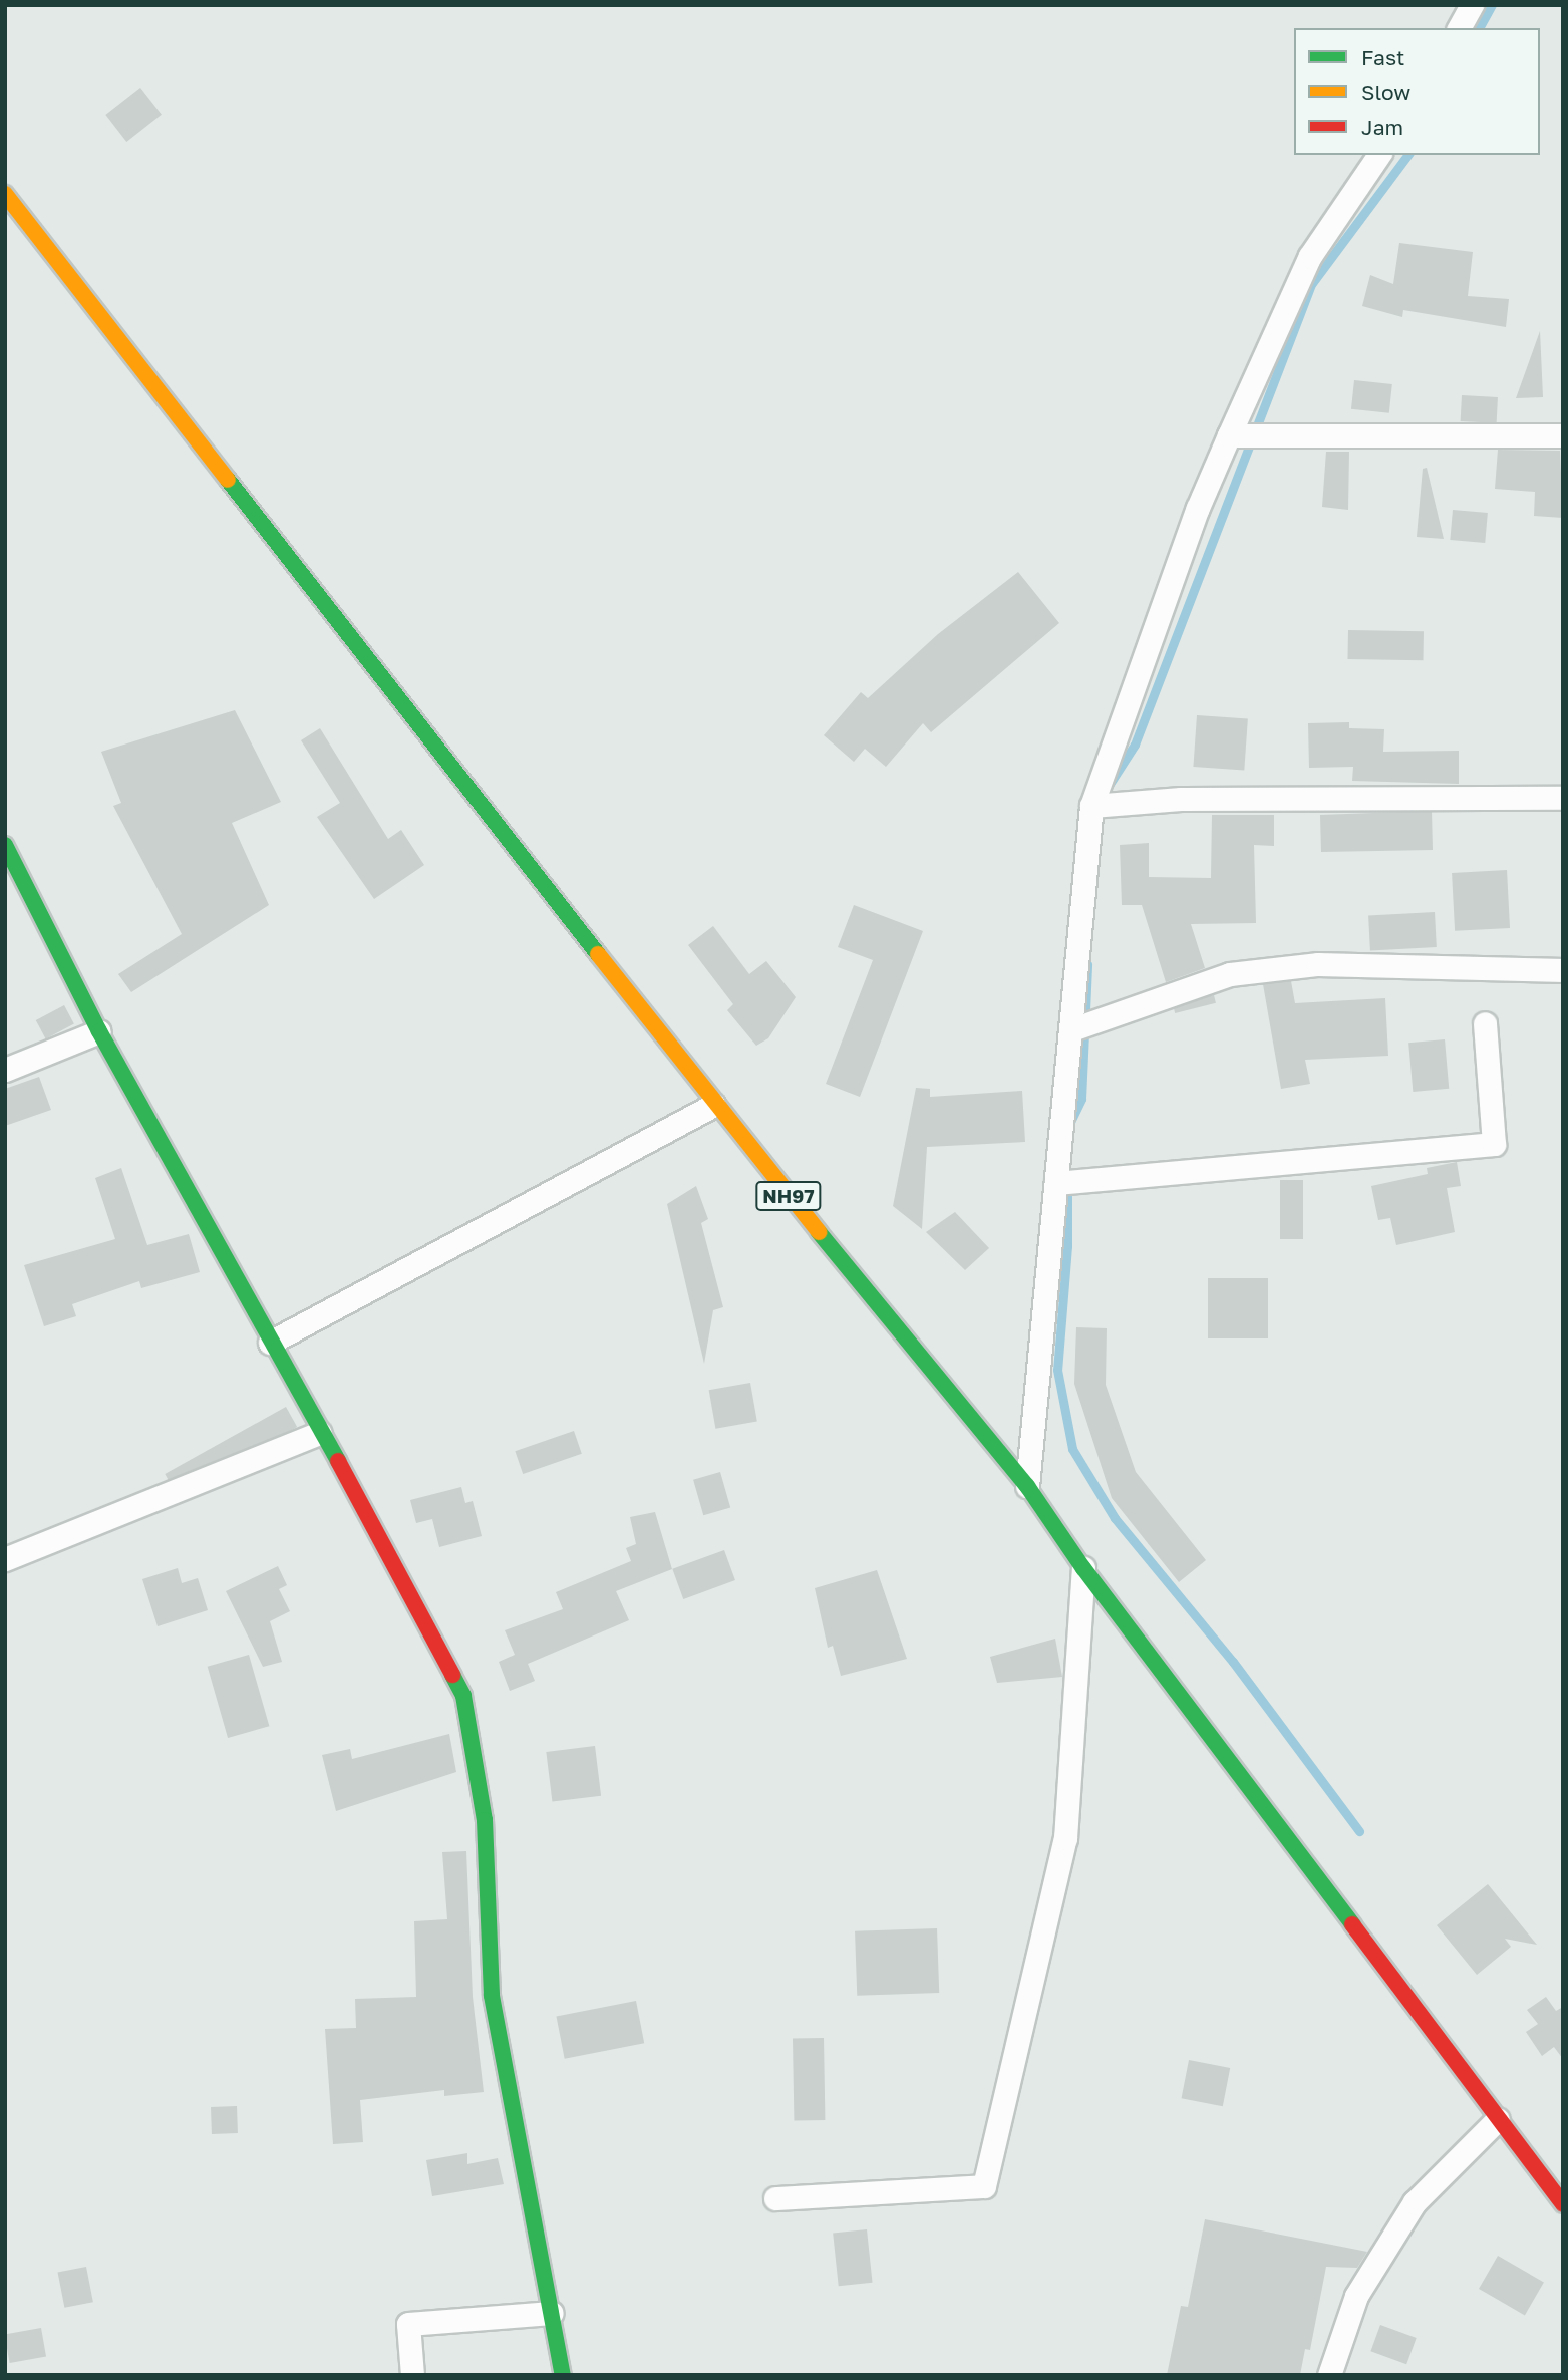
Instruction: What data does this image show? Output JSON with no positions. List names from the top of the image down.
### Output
{
  "streets": {
    "main road": ["NH97"]
  },
  "legend": ["Fast", "Slow", "Jam"]
}
